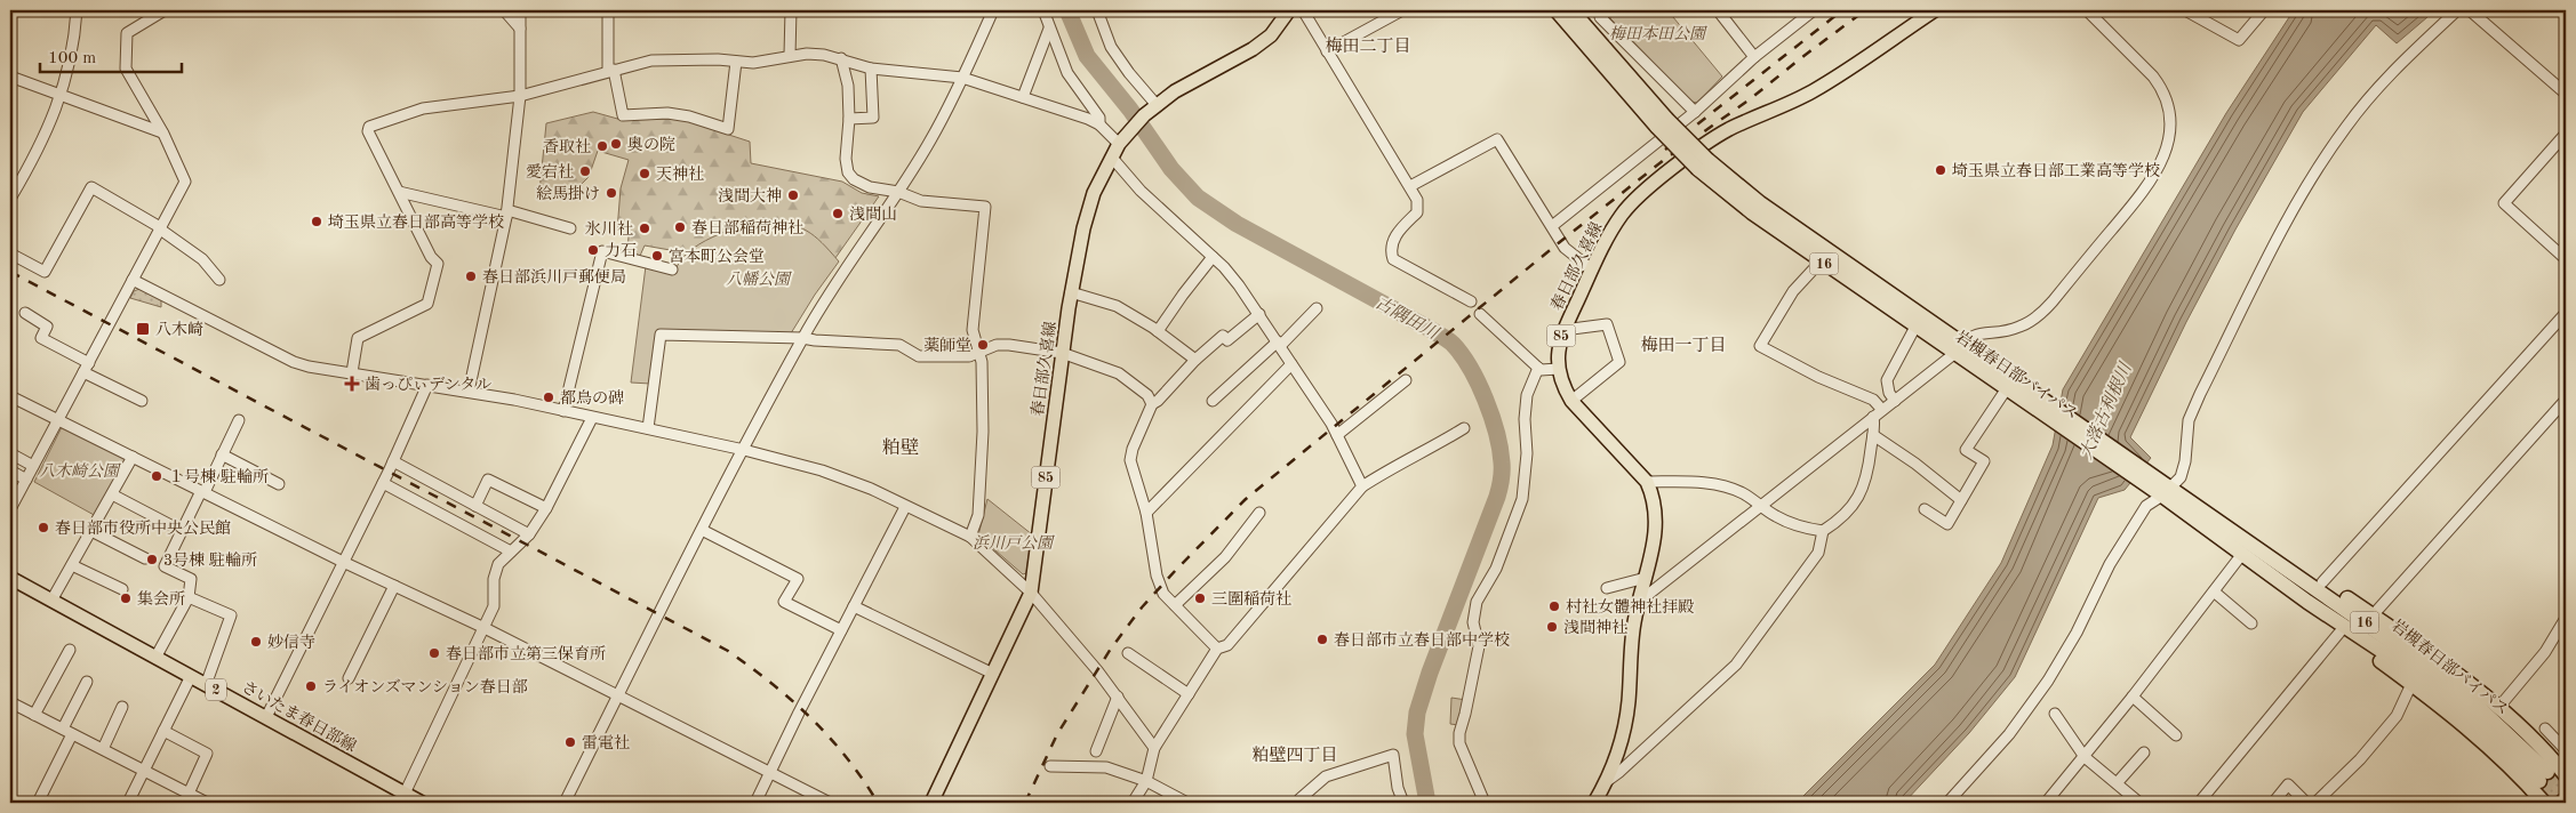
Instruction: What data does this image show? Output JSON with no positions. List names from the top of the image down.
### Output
{
  "streets": {
    "highway": ["16", "岩槻春日部バイパス"],
    "main road": [
      "春日部久喜線",
      "85",
      "2",
      "さいたま春日部線"
    ]
  },
  "crossings": [
    ["16", "岩槻春日部バイパス"]
  ],
  "districts": [
    "梅田二丁目",
    "梅田一丁目",
    "粕壁",
    "粕壁四丁目"
  ],
  "water": ["古隅田川", "大落古利根川"],
  "parks": [
    "梅田本田公園",
    "八幡公園",
    "八木崎公園",
    "浜川戸公園"
  ],
  "places": {
    "other": [
      "奥の院",
      "香取社",
      "埼玉県立春日部工業高等学校",
      "愛宕社",
      "天神社",
      "絵馬掛け",
      "浅間大神",
      "浅間山",
      "埼玉県立春日部高等学校",
      "春日部稲荷神社",
      "氷川社",
      "力石",
      "宮本町公会堂",
      "春日部浜川戸郵便局",
      "薬師堂",
      "都鳥の碑",
      "１号棟 駐輪所",
      "春日部市役所中央公民館",
      "3号棟 駐輪所",
      "集会所",
      "三圍稲荷社",
      "村社女體神社拝殿",
      "浅間神社",
      "春日部市立春日部中学校",
      "妙信寺",
      "春日部市立第三保育所",
      "ライオンズマンション春日部",
      "雷電社"
    ],
    "transit": ["八木崎"],
    "health": ["歯っぴぃデンタル"]
  },
  "scale_bar": "100 m"
}
